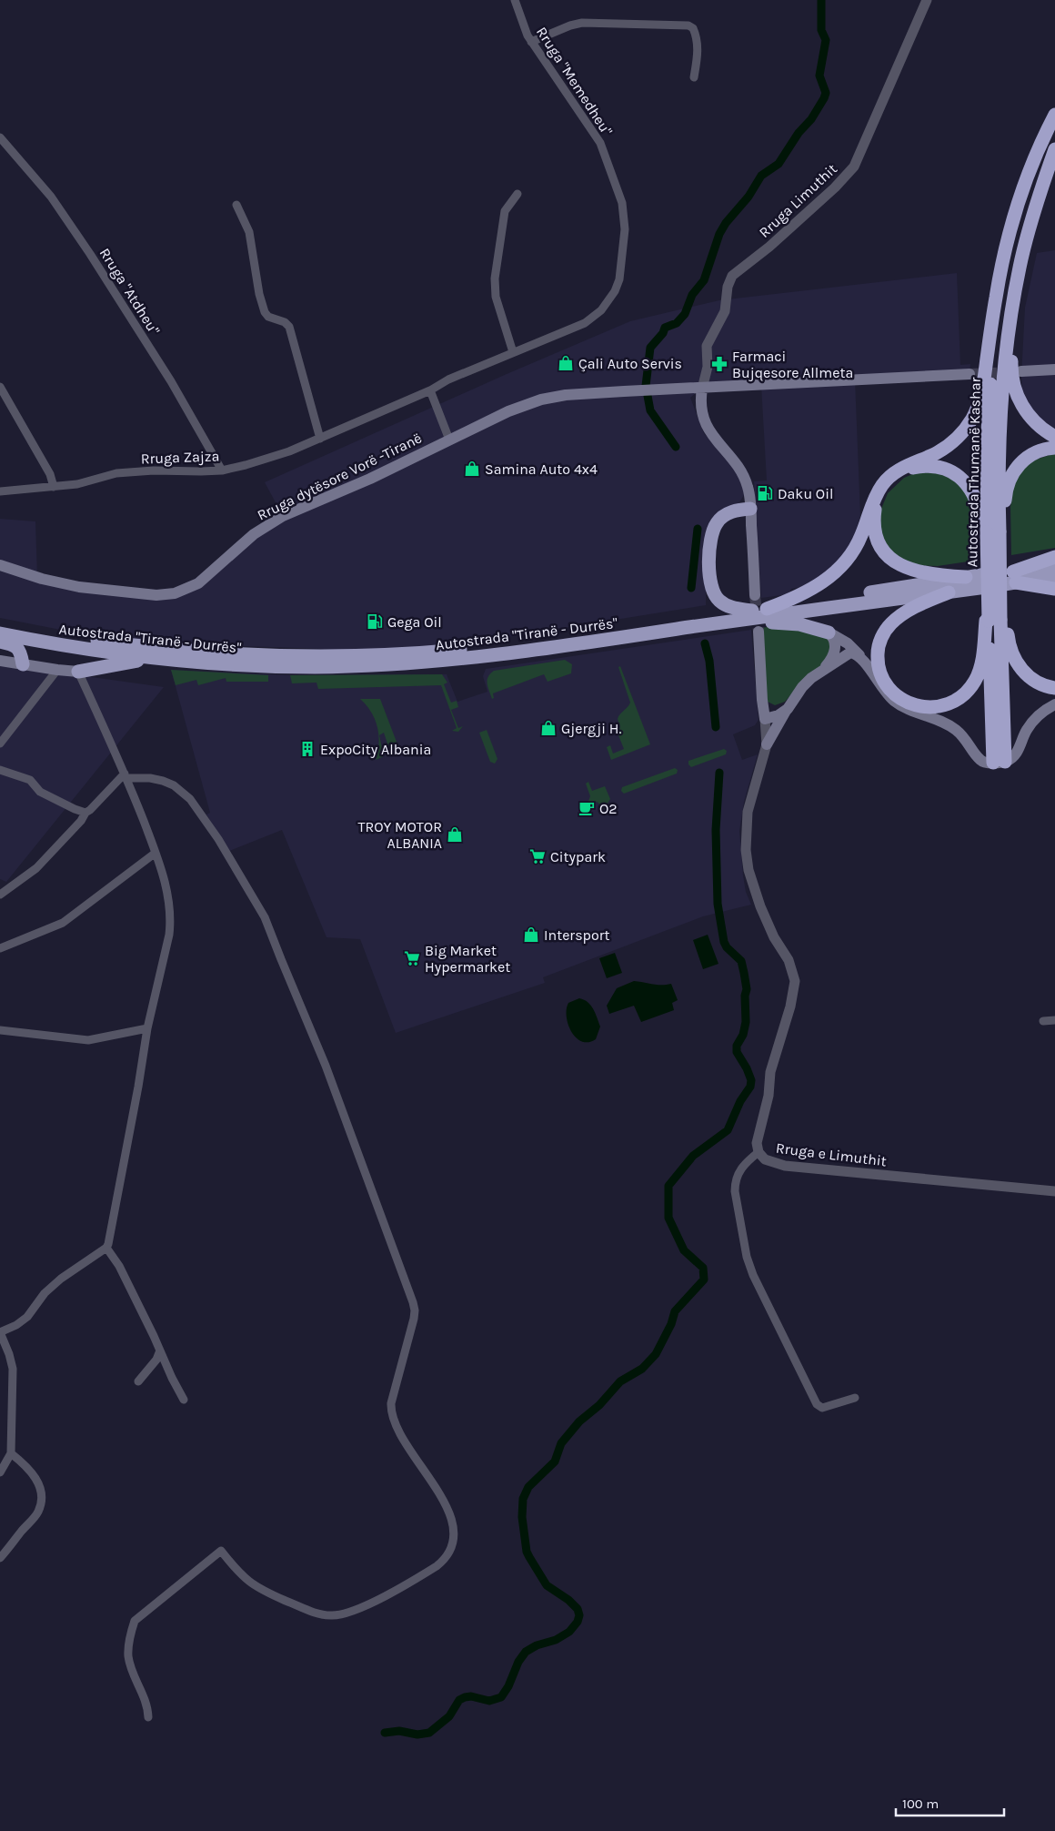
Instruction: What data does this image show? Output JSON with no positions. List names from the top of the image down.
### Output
{
  "streets": {
    "highway": ["Autostrada Thumanë Kashar", "Autostrada \"Tiranë - Durrës\""],
    "main road": ["Rruga dytësore Vorë -Tiranë"],
    "street": [
      "Rruga \"Memedheu\"",
      "Rruga Limuthit",
      "Rruga \"Atdheu\"",
      "Rruga Zajza",
      "Rruga e Limuthit"
    ]
  },
  "crossings": [
    ["Rruga \"Memedheu\"", "Rruga Zajza"],
    ["Rruga Limuthit", "Rruga dytësore Vorë -Tiranë"],
    ["Rruga \"Atdheu\"", "Rruga Zajza"]
  ],
  "places": {
    "shop": [
      "Çali Auto Servis",
      "Samina Auto 4x4",
      "Gjergji H.",
      "TROY MOTOR ALBANIA",
      "Intersport"
    ],
    "pharmacy": ["Farmaci Bujqesore Allmeta"],
    "fuel station": ["Daku Oil", "Gega Oil"],
    "building": ["ExpoCity Albania"],
    "cafe": ["O2"],
    "supermarket": ["Citypark", "Big Market Hypermarket"]
  },
  "scale_bar": "100 m"
}
